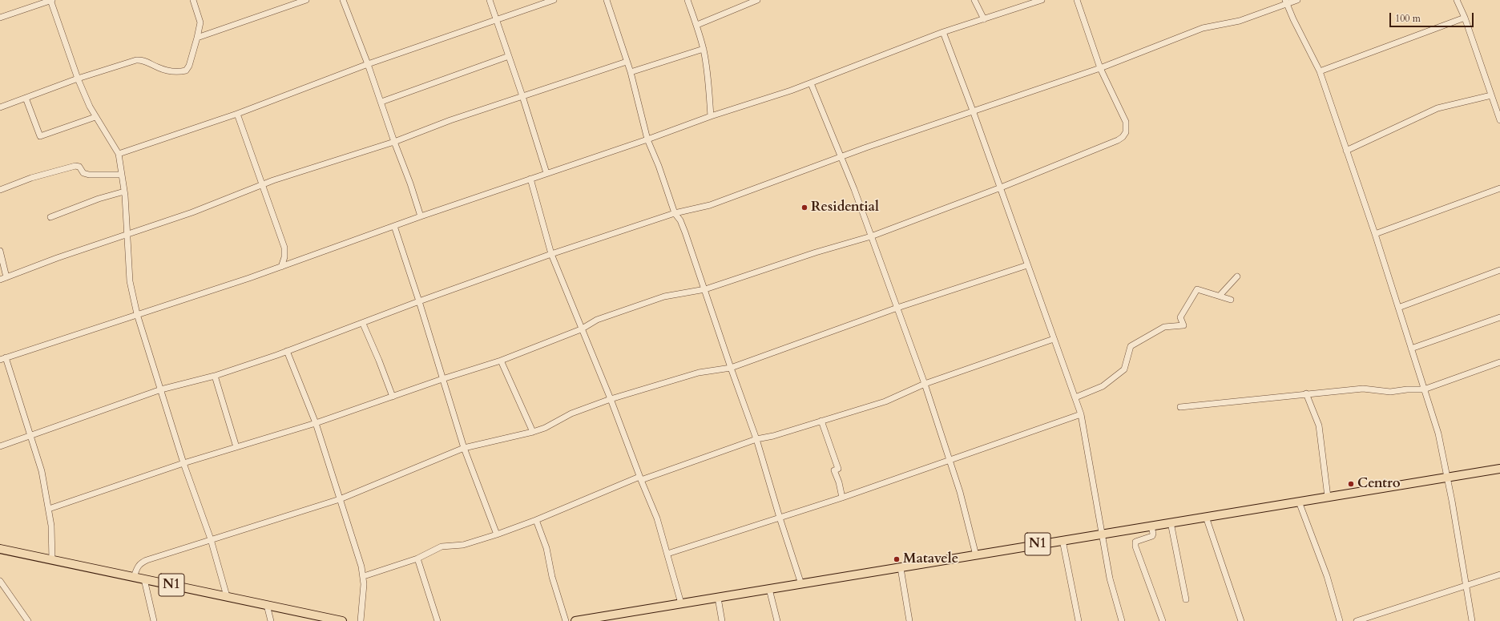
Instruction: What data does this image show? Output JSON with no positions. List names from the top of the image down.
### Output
{
  "streets": {
    "highway": ["N1"]
  },
  "places": ["Residential", "Centro", "Matavele"],
  "scale_bar": "100 m"
}
